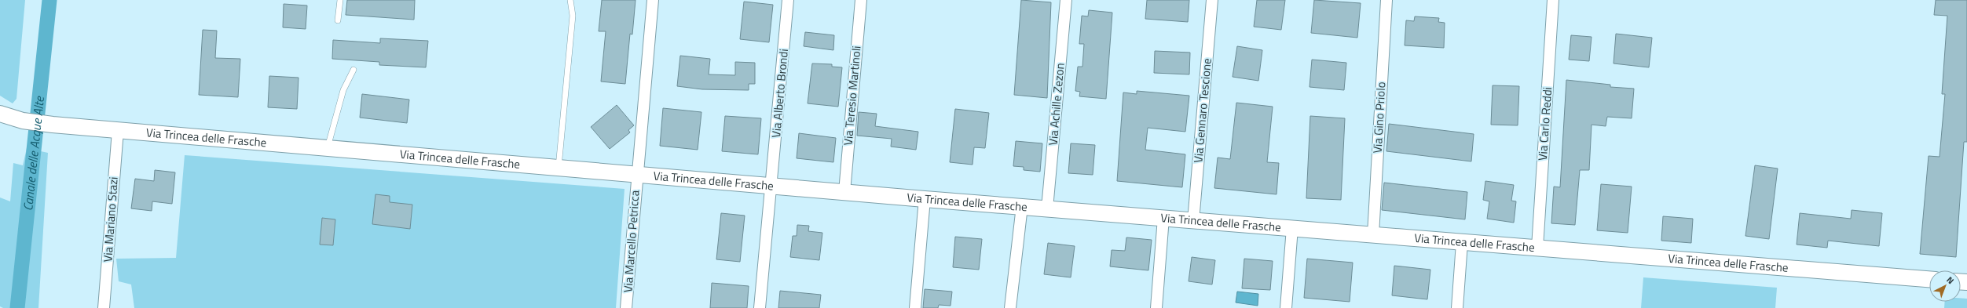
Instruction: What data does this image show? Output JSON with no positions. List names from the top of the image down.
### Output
{
  "streets": {
    "street": [
      "Via Alberto Brondi",
      "Via Teresio Martinoli",
      "Via Achille Zezon",
      "Via Gennaro Tescione",
      "Via Gino Priolo",
      "Via Carlo Reddi",
      "Via Trincea delle Frasche",
      "Via Mariano Stazi",
      "Via Marcello Petricca"
    ]
  },
  "crossings": [
    ["Via Alberto Brondi", "Via Trincea delle Frasche"],
    ["Via Teresio Martinoli", "Via Trincea delle Frasche"],
    ["Via Achille Zezon", "Via Trincea delle Frasche"],
    ["Via Gennaro Tescione", "Via Trincea delle Frasche"],
    ["Via Gino Priolo", "Via Trincea delle Frasche"],
    ["Via Carlo Reddi", "Via Trincea delle Frasche"],
    ["Via Trincea delle Frasche", "Via Mariano Stazi"],
    ["Via Trincea delle Frasche", "Via Marcello Petricca"]
  ],
  "water": ["Canale delle Acque Alte"],
  "north": "top right"
}
